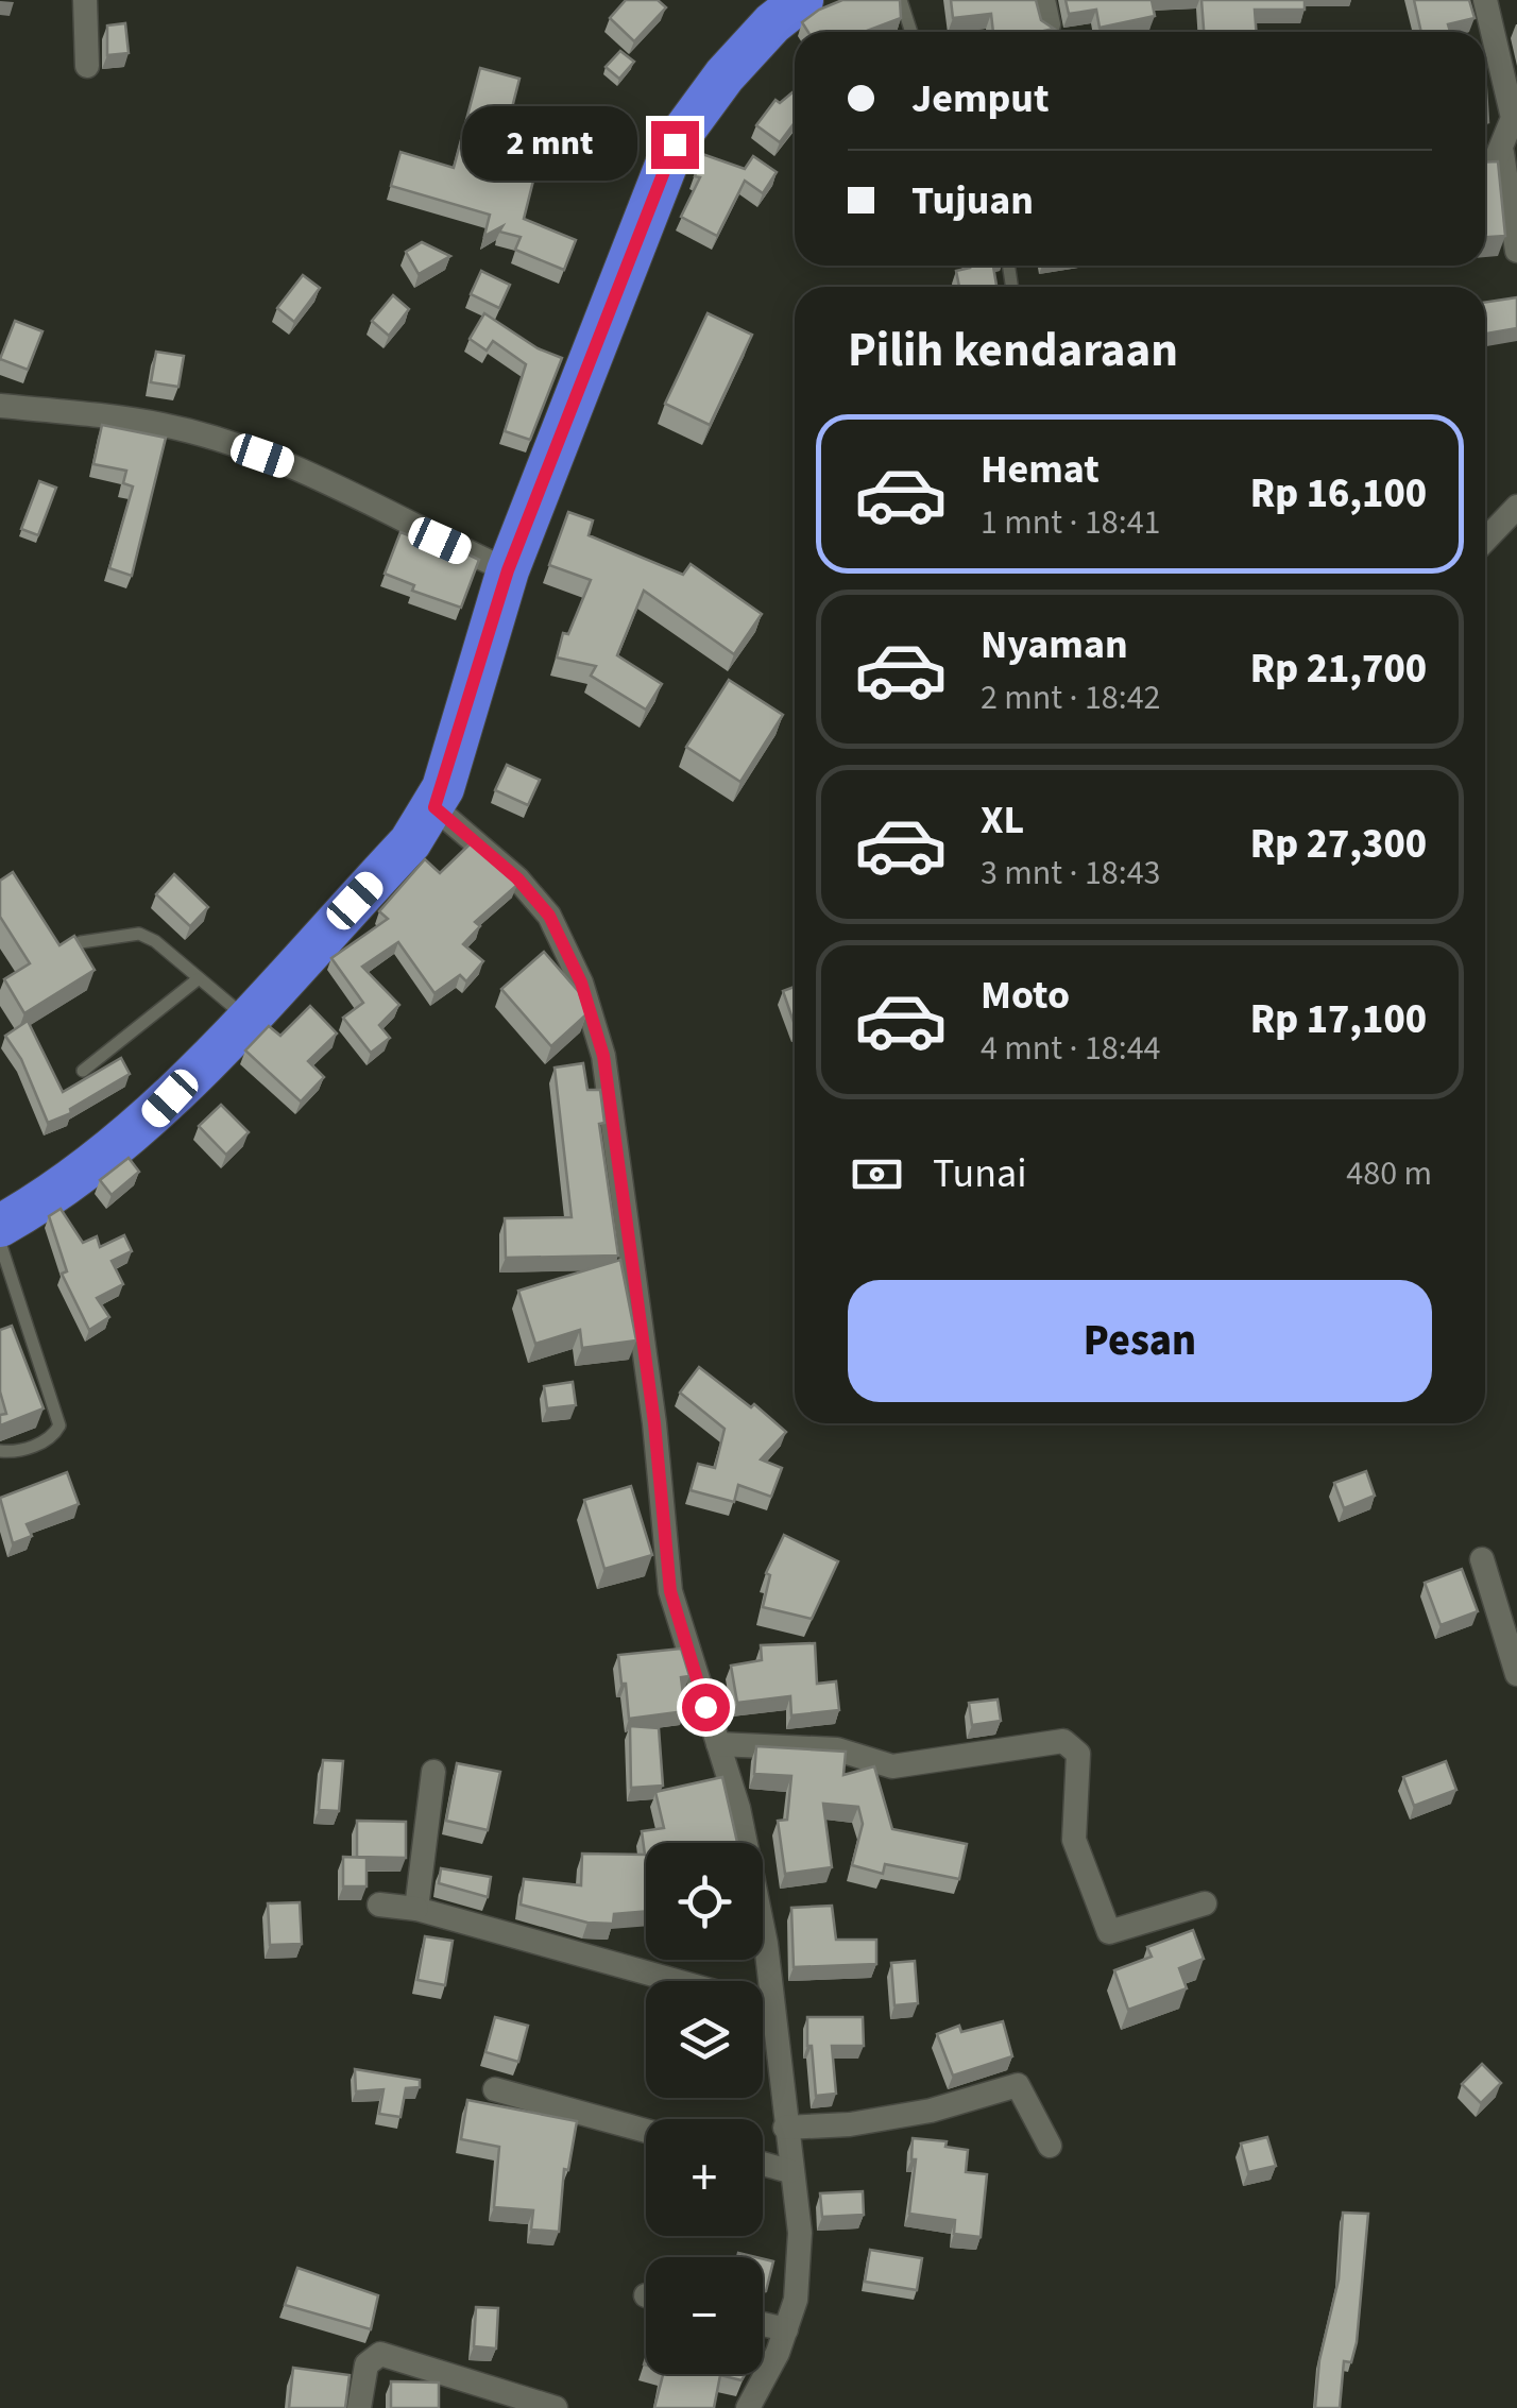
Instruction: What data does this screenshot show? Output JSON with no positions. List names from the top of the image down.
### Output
{
  "page": {
    "banner": ["Jemput", "Tujuan"],
    "bubble": "2 mnt",
    "heading": "Pilih kendaraan",
    "list": [
      {
        "name": "Hemat",
        "note": "1 mnt · 18:41",
        "value": "Rp 16,100"
      },
      {
        "name": "Nyaman",
        "note": "2 mnt · 18:42",
        "value": "Rp 21,700"
      },
      {
        "name": "XL",
        "note": "3 mnt · 18:43",
        "value": "Rp 27,300"
      },
      {
        "name": "Moto",
        "note": "4 mnt · 18:44",
        "value": "Rp 17,100"
      }
    ],
    "pay": ["Tunai", "480 m"],
    "buttons": "Pesan",
    "map_buttons": ["+", "−"]
  }
}
